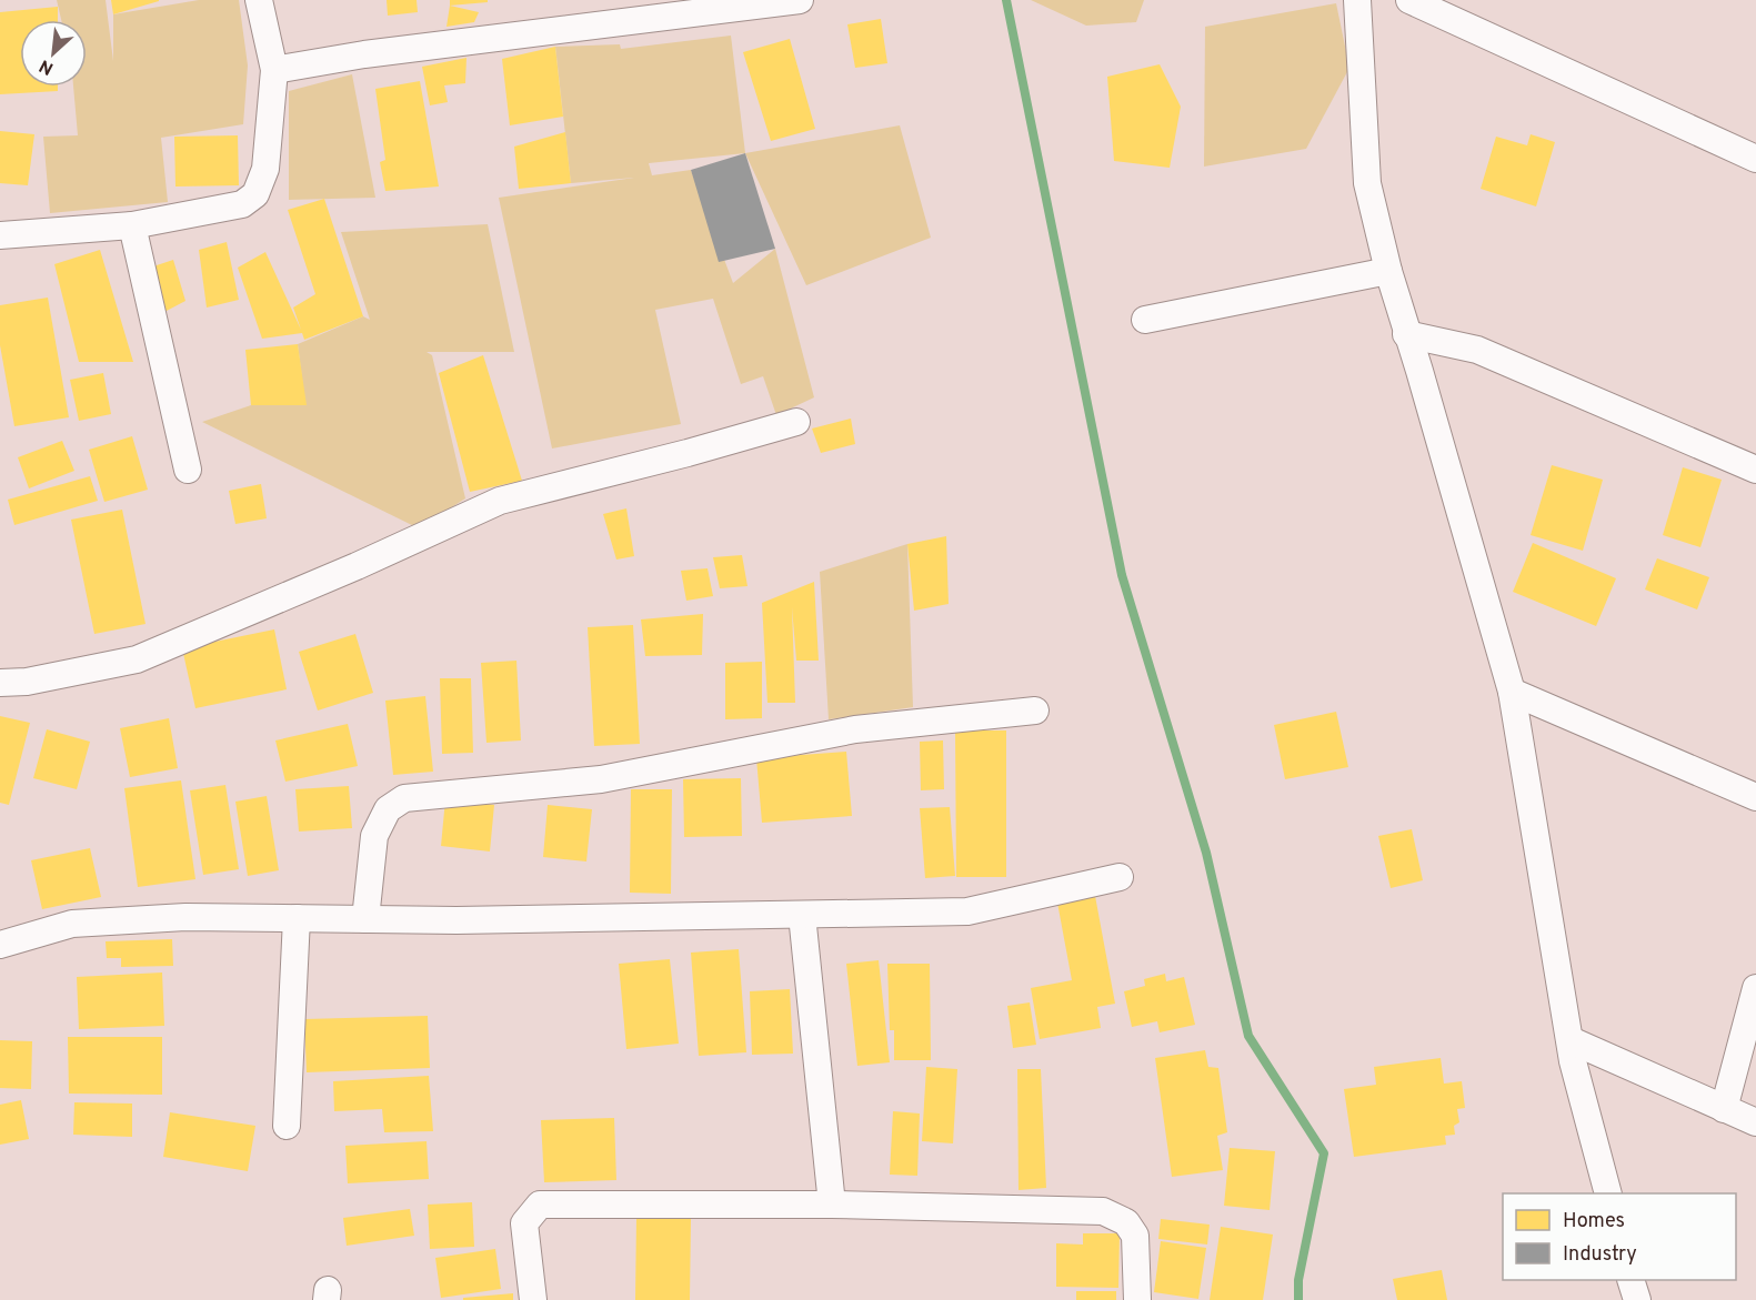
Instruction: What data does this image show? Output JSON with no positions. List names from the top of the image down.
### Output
{
  "legend": ["Homes", "Industry"],
  "north": "bottom left"
}
